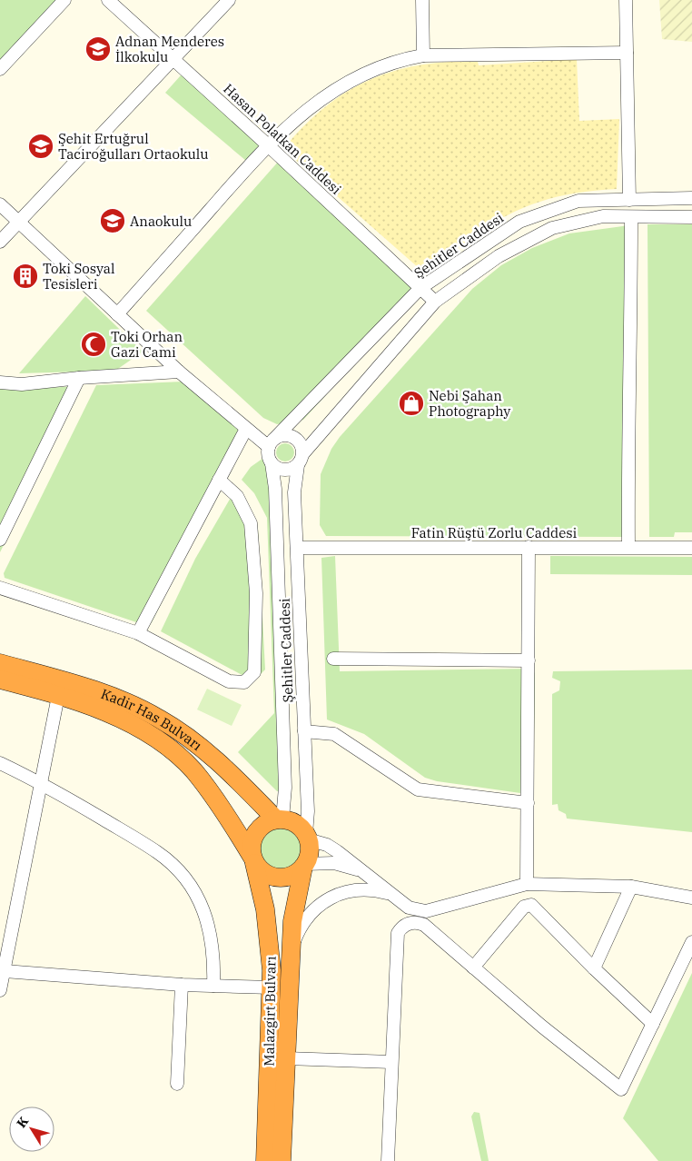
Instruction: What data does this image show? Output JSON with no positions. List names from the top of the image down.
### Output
{
  "streets": {
    "highway": ["Kadir Has Bulvarı", "Malazgirt Bulvarı"],
    "street": ["Hasan Polatkan Caddesi", "Şehitler Caddesi", "Fatin Rüştü Zorlu Caddesi"]
  },
  "crossings": [
    ["Hasan Polatkan Caddesi", "Şehitler Caddesi"],
    ["Şehitler Caddesi", "Fatin Rüştü Zorlu Caddesi"],
    ["Şehitler Caddesi", "Kadir Has Bulvarı"],
    ["Şehitler Caddesi", "Malazgirt Bulvarı"],
    ["Kadir Has Bulvarı", "Malazgirt Bulvarı"]
  ],
  "places": {
    "school or university": ["Adnan Menderes İlkokulu", "Şehit Ertuğrul Taciroğulları Ortaokulu", "Anaokulu"],
    "building": ["Toki Sosyal Tesisleri"],
    "mosque": ["Toki Orhan Gazi Cami"],
    "shop": ["Nebi Şahan Photography"]
  },
  "north": "top left"
}
